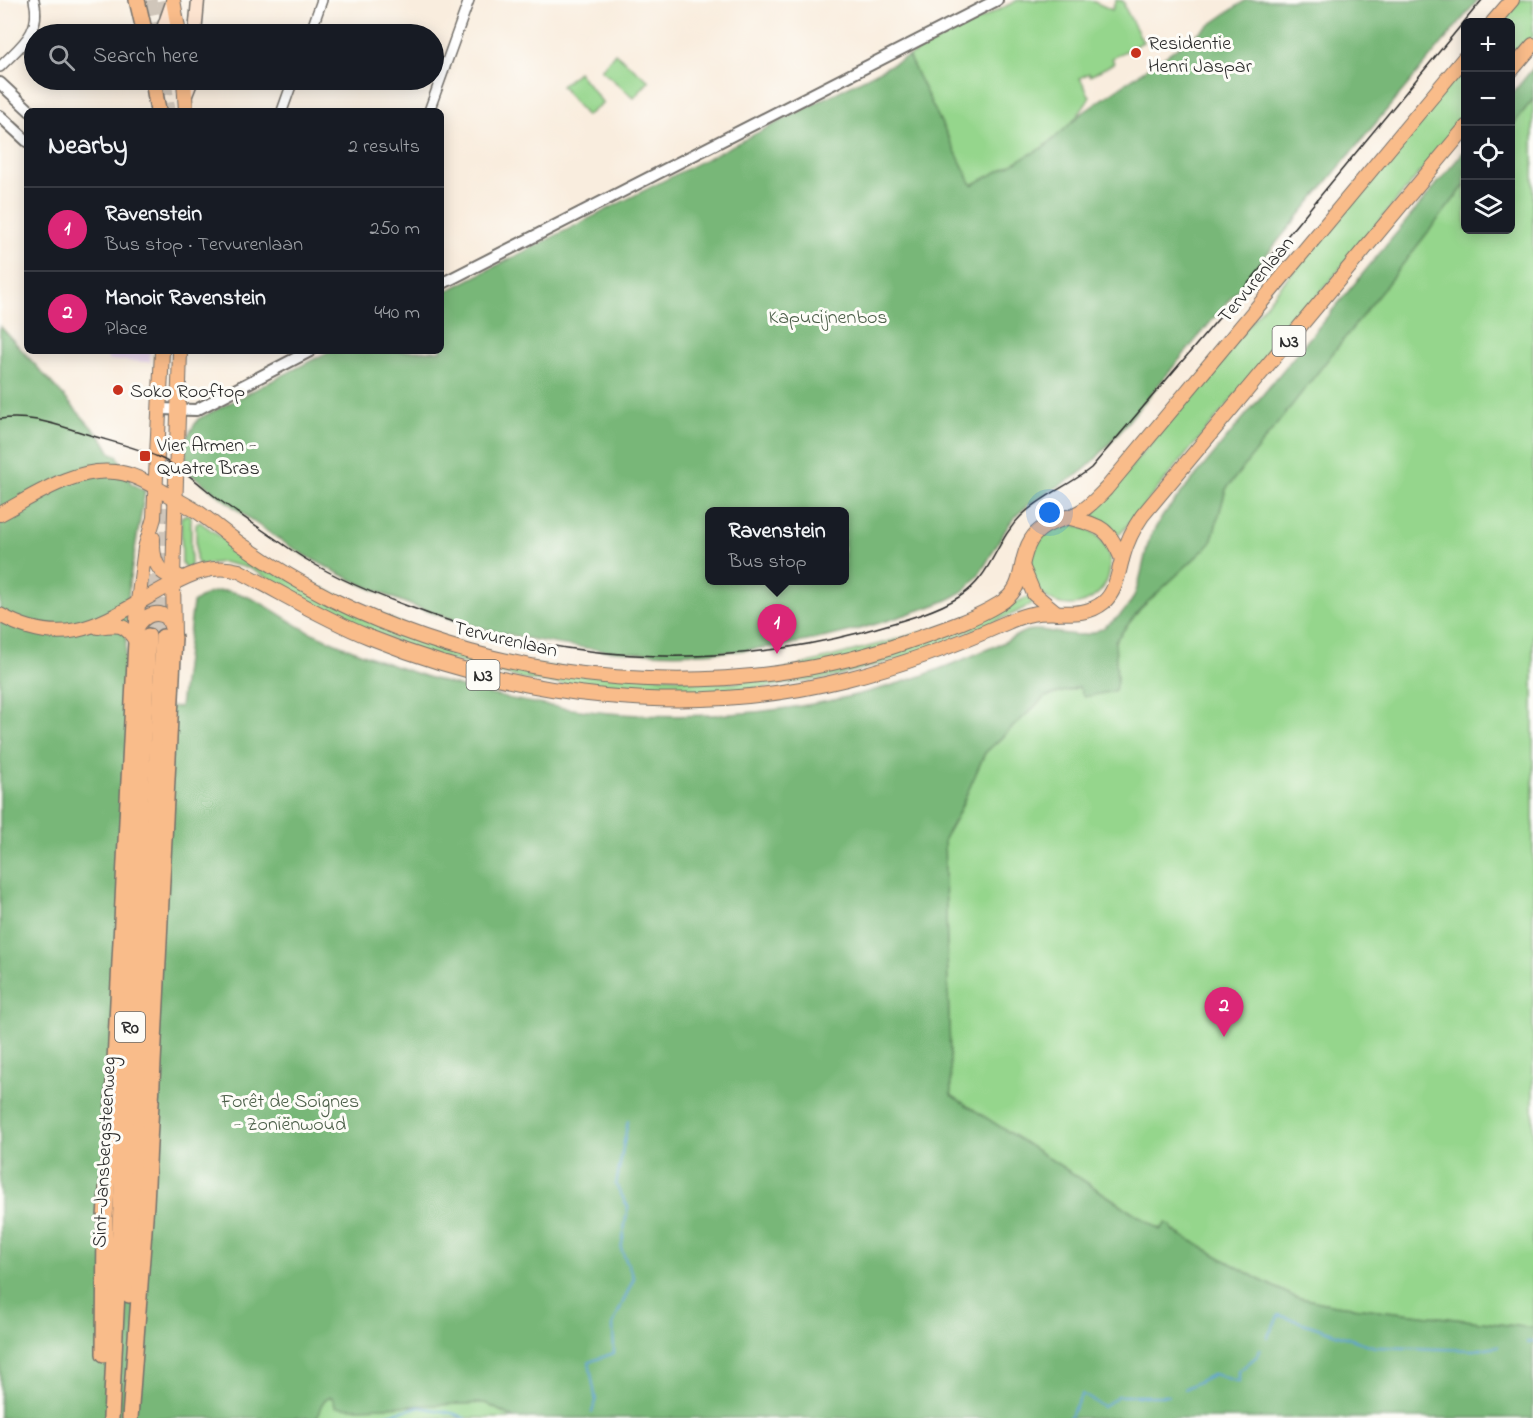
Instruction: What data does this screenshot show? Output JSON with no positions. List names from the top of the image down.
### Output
{
  "streets": {
    "highway": ["R0", "Sint-Jansbergsteenweg"],
    "main road": ["Tervurenlaan", "N3"]
  },
  "parks": ["Kapucijnenbos", "Forêt de Soignes - Zoniënwoud"],
  "places": {
    "other": ["Residentie Henri Jaspar", "Soko Rooftop"],
    "transit": ["Vier Armen - Quatre Bras"]
  },
  "page": {
    "map_buttons": ["+", "−"],
    "search": "Search here",
    "heading": ["Nearby", "2 results"],
    "list": [
      {
        "mark": "1",
        "name": "Ravenstein",
        "note": "Bus stop · Tervurenlaan",
        "value": "250 m"
      },
      {
        "mark": "2",
        "name": "Manoir Ravenstein",
        "note": "Place",
        "value": "440 m"
      }
    ],
    "popup": ["Ravenstein", "Bus stop"],
    "pins": ["1", "2"]
  }
}
